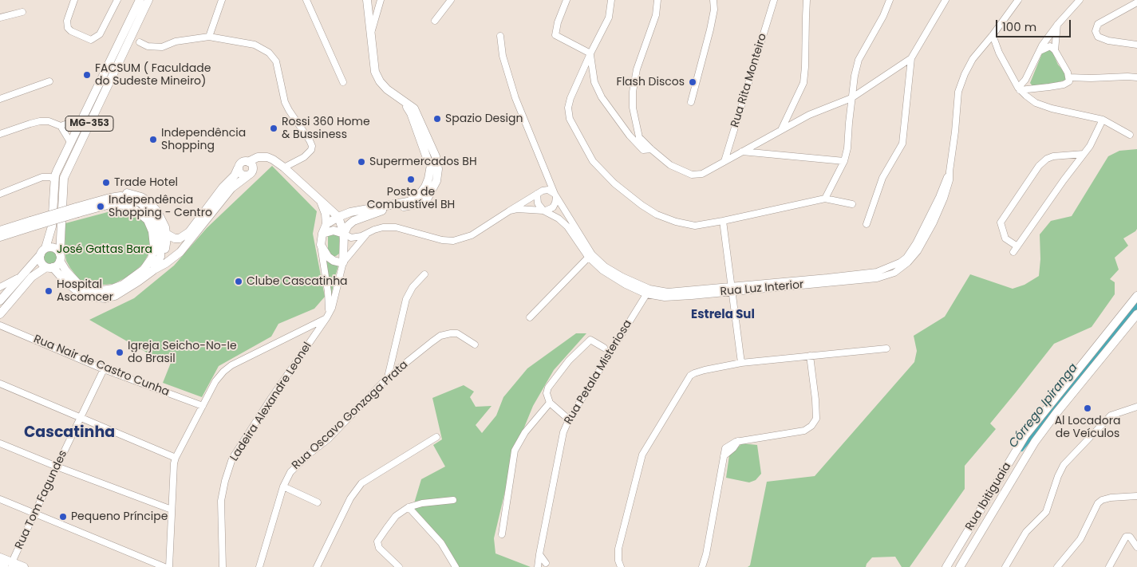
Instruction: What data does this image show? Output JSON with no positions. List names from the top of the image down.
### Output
{
  "streets": {
    "main road": ["MG-353", "Ladeira Alexandre Leonel", "Rua Ibitiguaia"],
    "street": [
      "Rua Rita Monteiro",
      "Rua Luz Interior",
      "Rua Nair de Castro Cunha",
      "Rua Petala Misteriosa",
      "Rua Oscavo Gonzaga Prata",
      "Rua Tom Fagundes"
    ]
  },
  "crossings": [
    ["Rua Luz Interior", "Rua Petala Misteriosa"],
    ["Rua Nair de Castro Cunha", "Rua Tom Fagundes"]
  ],
  "districts": ["Estrela Sul", "Cascatinha"],
  "water": ["Córrego Ipiranga"],
  "parks": ["José Gattas Bara"],
  "places": [
    "FACSUM ( Faculdade do Sudeste Mineiro)",
    "Flash Discos",
    "Spazio Design",
    "Rossi 360 Home & Bussiness",
    "Independência Shopping",
    "Supermercados BH",
    "Posto de Combustível BH",
    "Trade Hotel",
    "Independência Shopping - Centro",
    "Clube Cascatinha",
    "Hospital Ascomcer",
    "Igreja Seicho-No-Ie do Brasil",
    "Al Locadora de Veículos",
    "Pequeno Príncipe"
  ],
  "scale_bar": "100 m"
}
